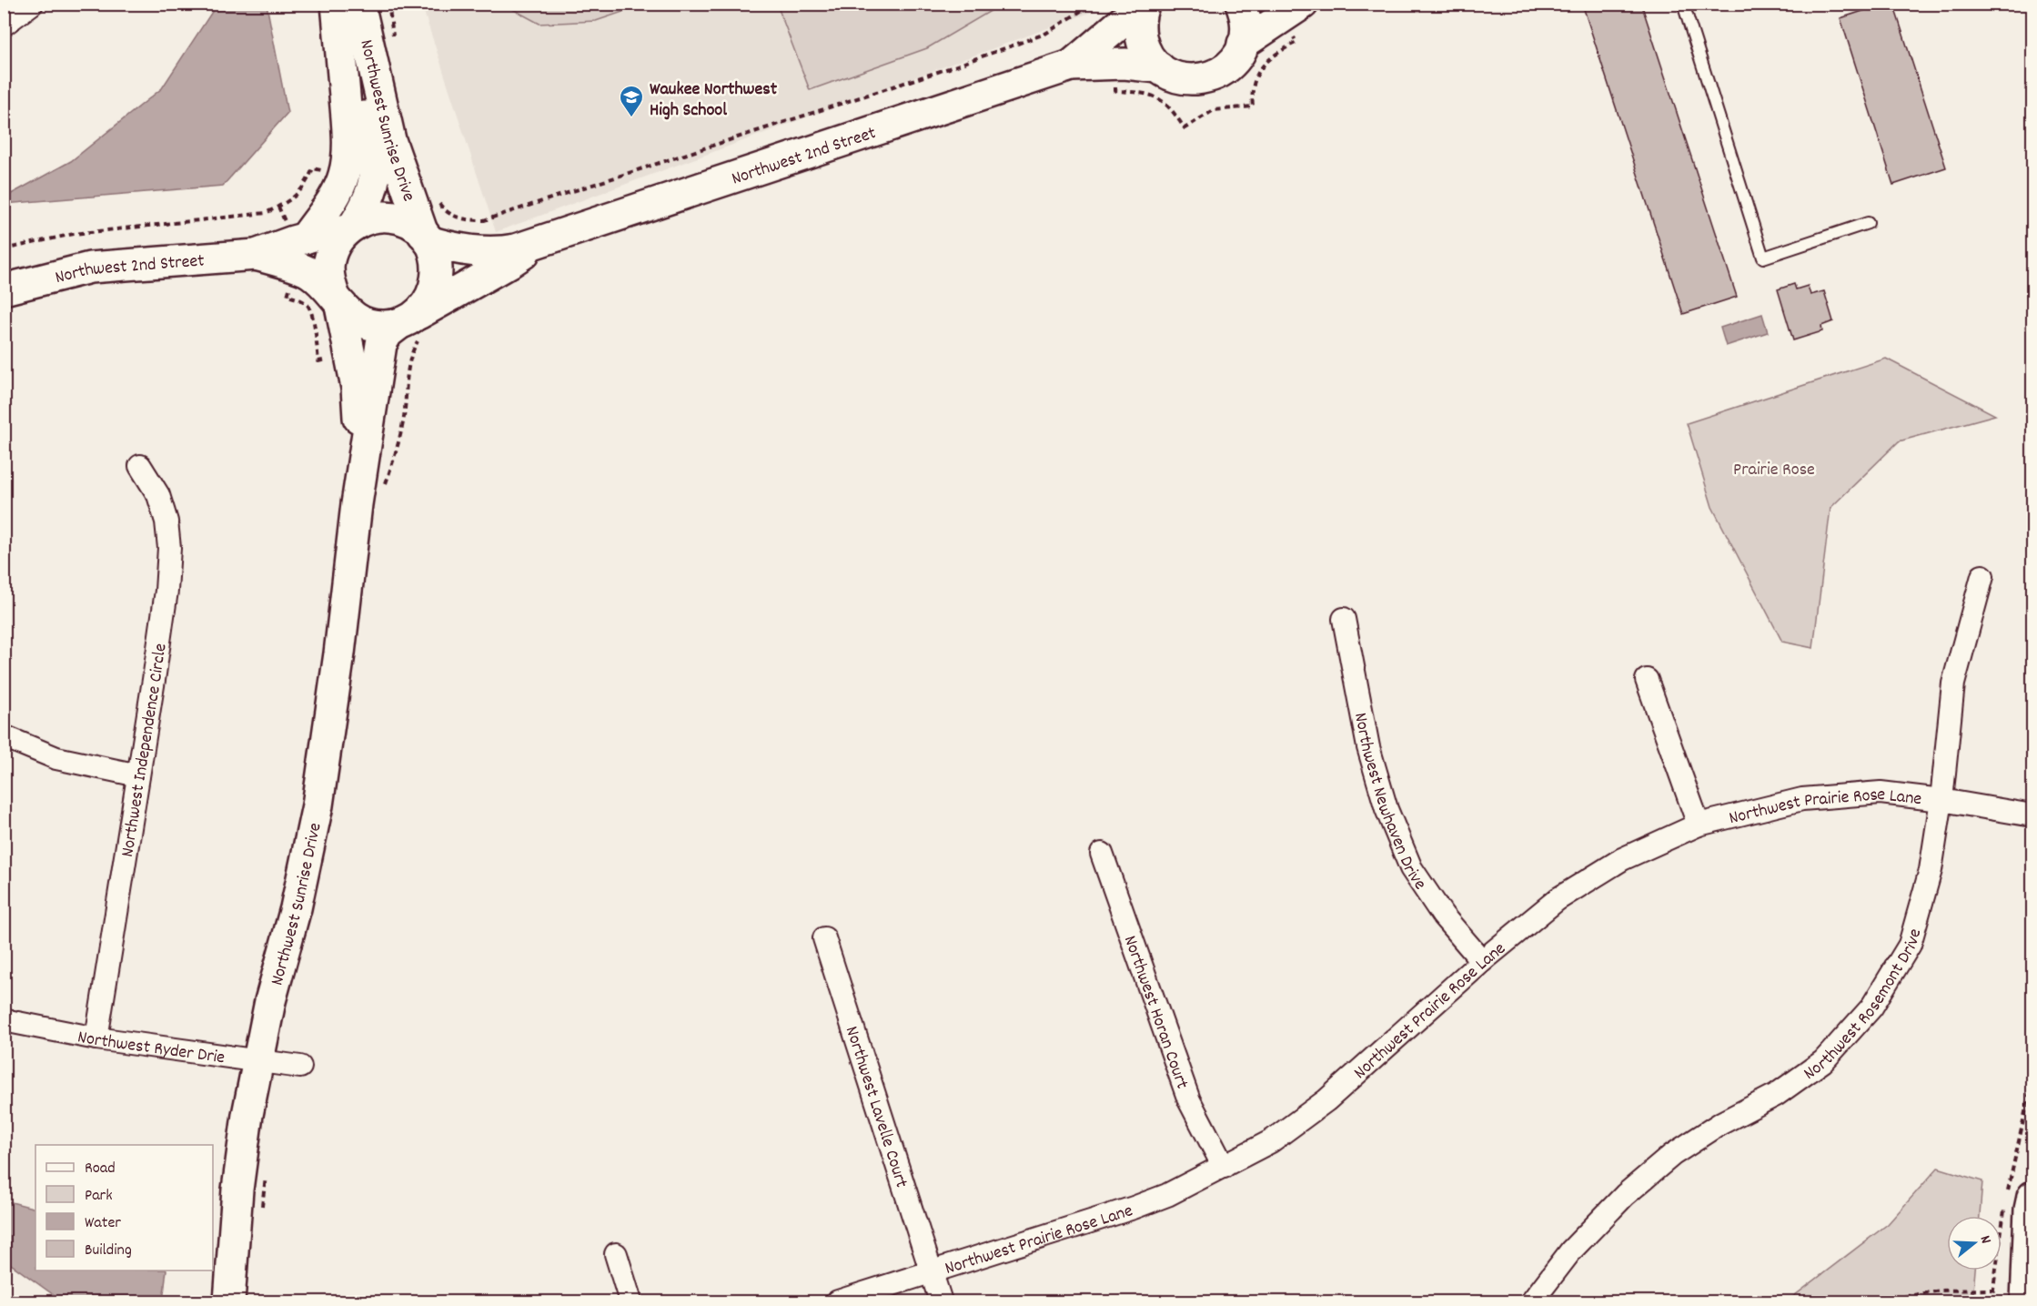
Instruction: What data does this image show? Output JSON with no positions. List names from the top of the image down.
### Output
{
  "streets": {
    "street": [
      "Northwest Sunrise Drive",
      "Northwest 2nd Street",
      "Northwest Independence Circle",
      "Northwest Newhaven Drive",
      "Northwest Prairie Rose Lane",
      "Northwest Rosemont Drive",
      "Northwest Horan Court",
      "Northwest Ryder Drie",
      "Northwest Lavelle Court"
    ]
  },
  "crossings": [
    ["Northwest Sunrise Drive", "Northwest 2nd Street"],
    ["Northwest Sunrise Drive", "Northwest Ryder Drie"],
    ["Northwest Independence Circle", "Northwest Ryder Drie"],
    ["Northwest Newhaven Drive", "Northwest Prairie Rose Lane"],
    ["Northwest Prairie Rose Lane", "Northwest Rosemont Drive"],
    ["Northwest Prairie Rose Lane", "Northwest Horan Court"],
    ["Northwest Prairie Rose Lane", "Northwest Lavelle Court"]
  ],
  "parks": ["Prairie Rose"],
  "places": {
    "school or university": ["Waukee Northwest High School"]
  },
  "legend": [
    "Road",
    "Park",
    "Water",
    "Building"
  ],
  "north": "right"
}
